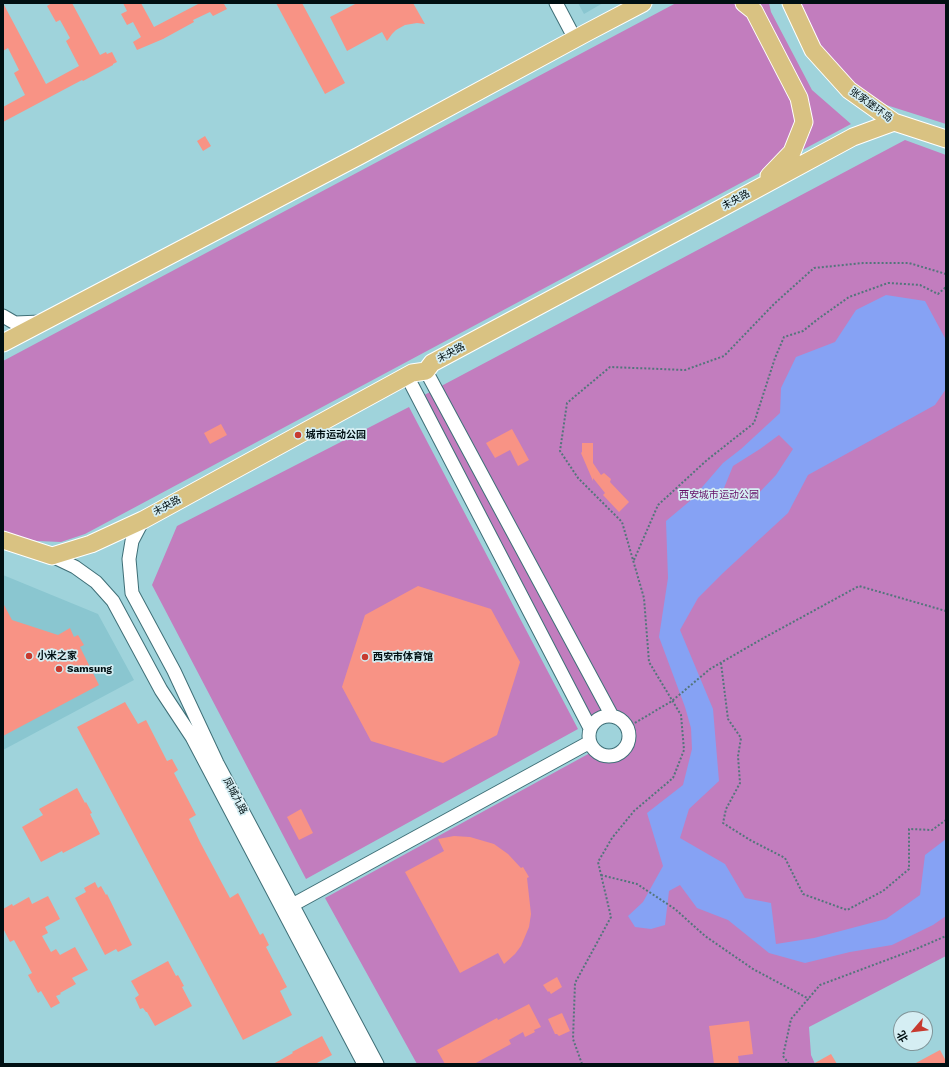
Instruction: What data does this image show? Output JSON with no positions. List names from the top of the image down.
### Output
{
  "streets": {
    "main road": ["张家堡环岛", "未央路"],
    "street": ["凤城九路"]
  },
  "crossings": [
    ["张家堡环岛", "未央路"],
    ["未央路", "凤城九路"]
  ],
  "parks": ["西安城市运动公园"],
  "places": [
    "城市运动公园",
    "小米之家",
    "西安市体育馆",
    "Samsung"
  ],
  "north": "bottom left"
}
